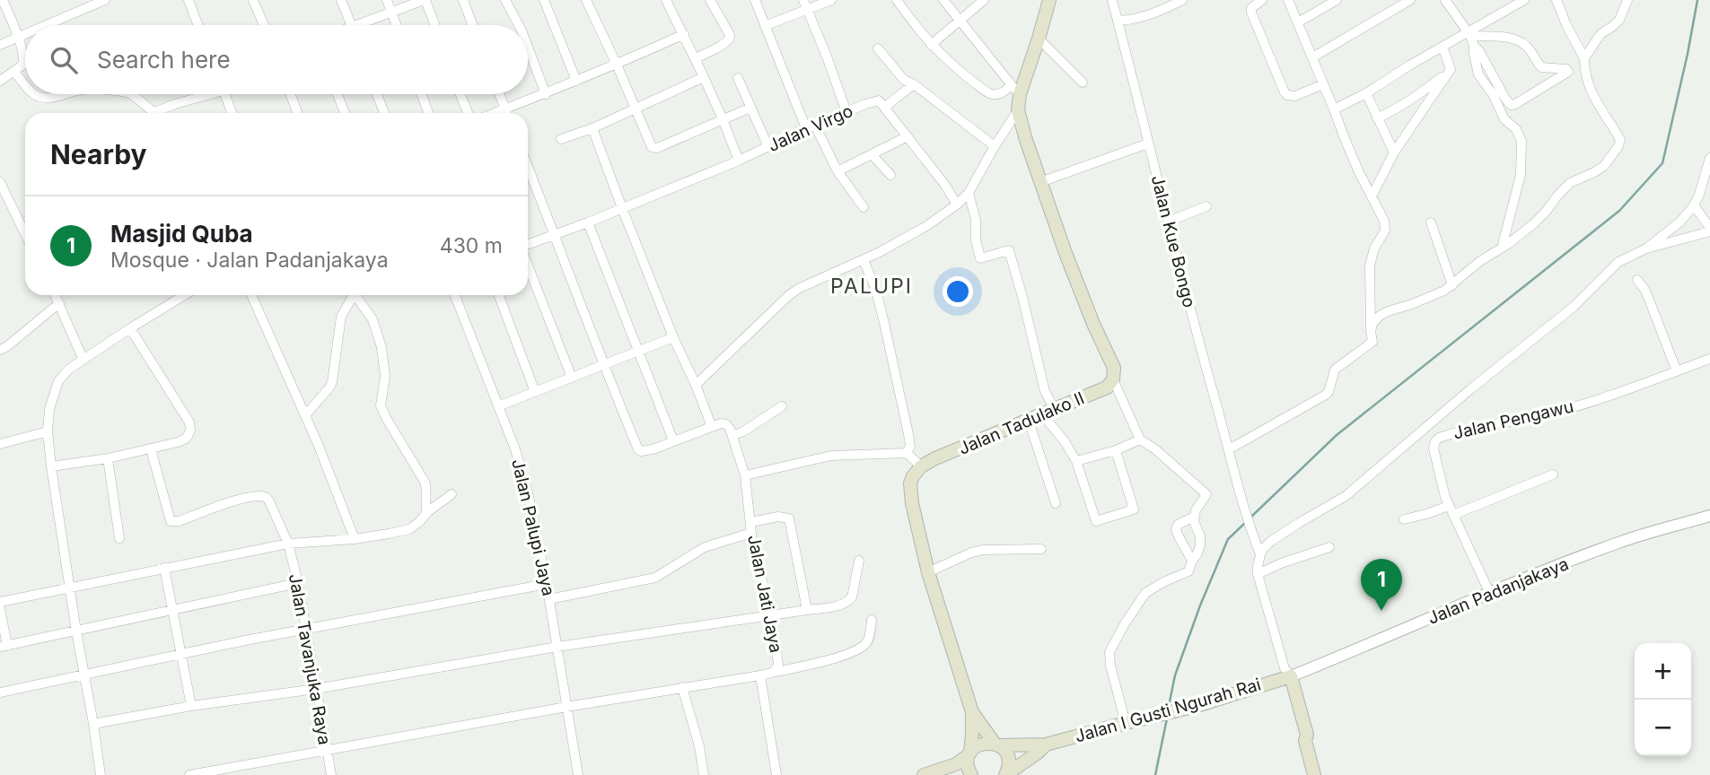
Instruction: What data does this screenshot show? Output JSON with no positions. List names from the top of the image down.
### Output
{
  "streets": {
    "main road": ["Jalan Tadulako II", "Jalan I Gusti Ngurah Rai"],
    "street": [
      "Jalan Virgo",
      "Jalan Kue Bongo",
      "Jalan Pengawu",
      "Jalan Palupi Jaya",
      "Jalan Padanjakaya",
      "Jalan Jati Jaya",
      "Jalan Tavanjuka Raya"
    ]
  },
  "crossings": [
    ["Jalan Pengawu", "Jalan Padanjakaya"],
    ["Jalan Padanjakaya", "Jalan I Gusti Ngurah Rai"]
  ],
  "districts": ["PALUPI"],
  "page": {
    "search": "Search here",
    "heading": "Nearby",
    "list": [
      {
        "mark": "1",
        "name": "Masjid Quba",
        "note": "Mosque · Jalan Padanjakaya",
        "value": "430 m"
      }
    ],
    "pins": "1",
    "map_buttons": ["+", "−"]
  }
}
